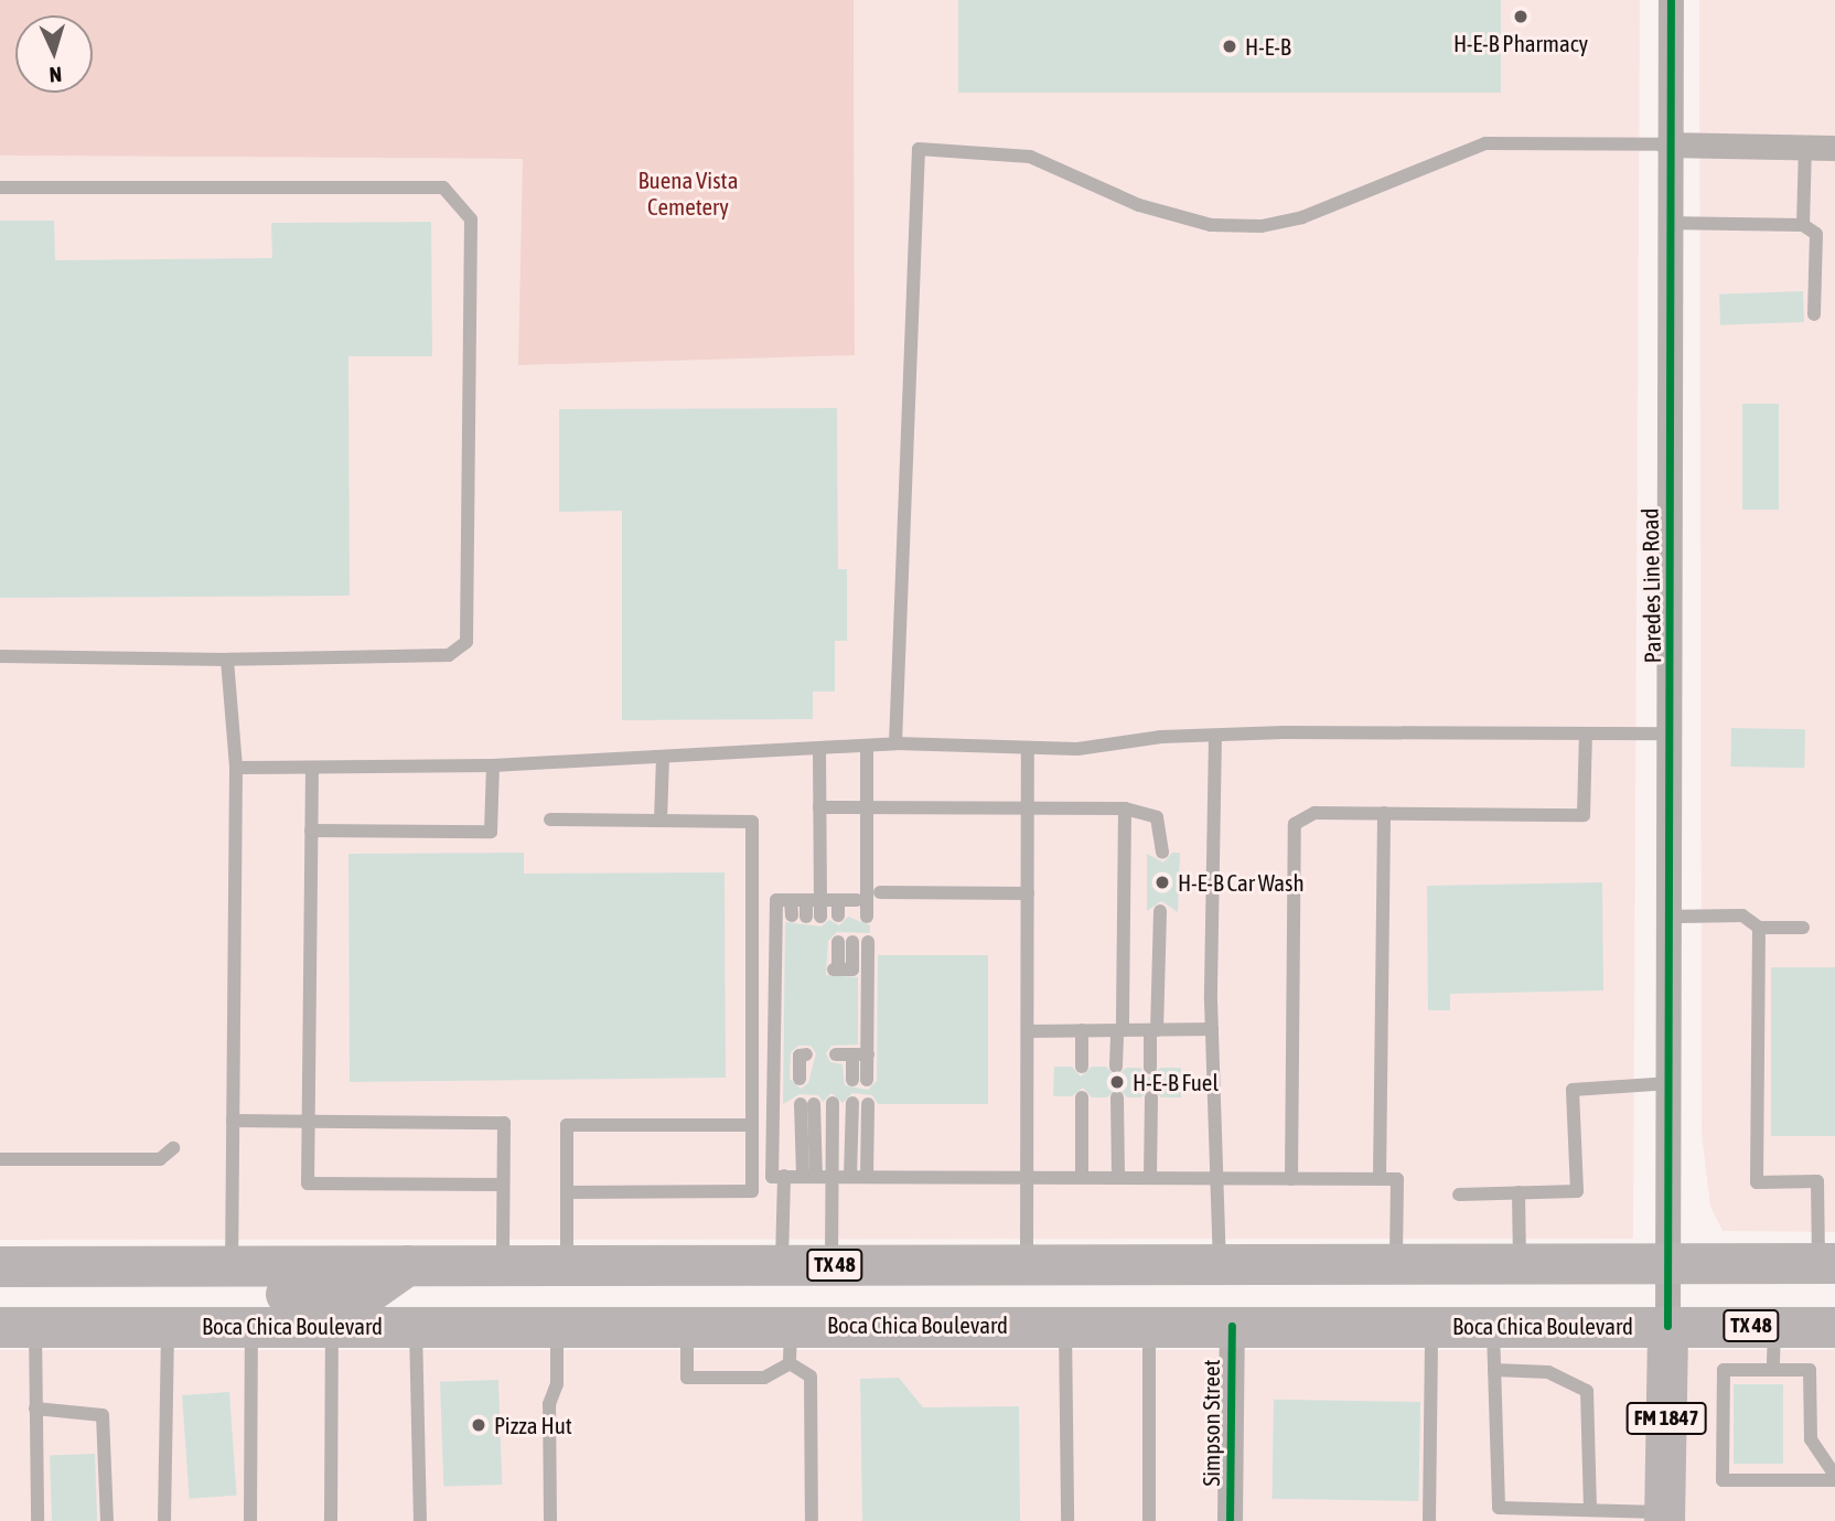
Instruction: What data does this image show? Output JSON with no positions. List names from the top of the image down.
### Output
{
  "streets": {
    "main road": ["TX 48", "Boca Chica Boulevard", "FM 1847"],
    "street": ["Paredes Line Road", "Simpson Street"]
  },
  "crossings": [
    ["Paredes Line Road", "TX 48"],
    ["Paredes Line Road", "Boca Chica Boulevard"],
    ["Paredes Line Road", "FM 1847"],
    ["Boca Chica Boulevard", "FM 1847"],
    ["Boca Chica Boulevard", "Simpson Street"]
  ],
  "parks": ["Buena Vista Cemetery"],
  "places": [
    "H-E-B Pharmacy",
    "H-E-B",
    "H-E-B Car Wash",
    "H-E-B Fuel",
    "Pizza Hut"
  ],
  "north": "bottom"
}
